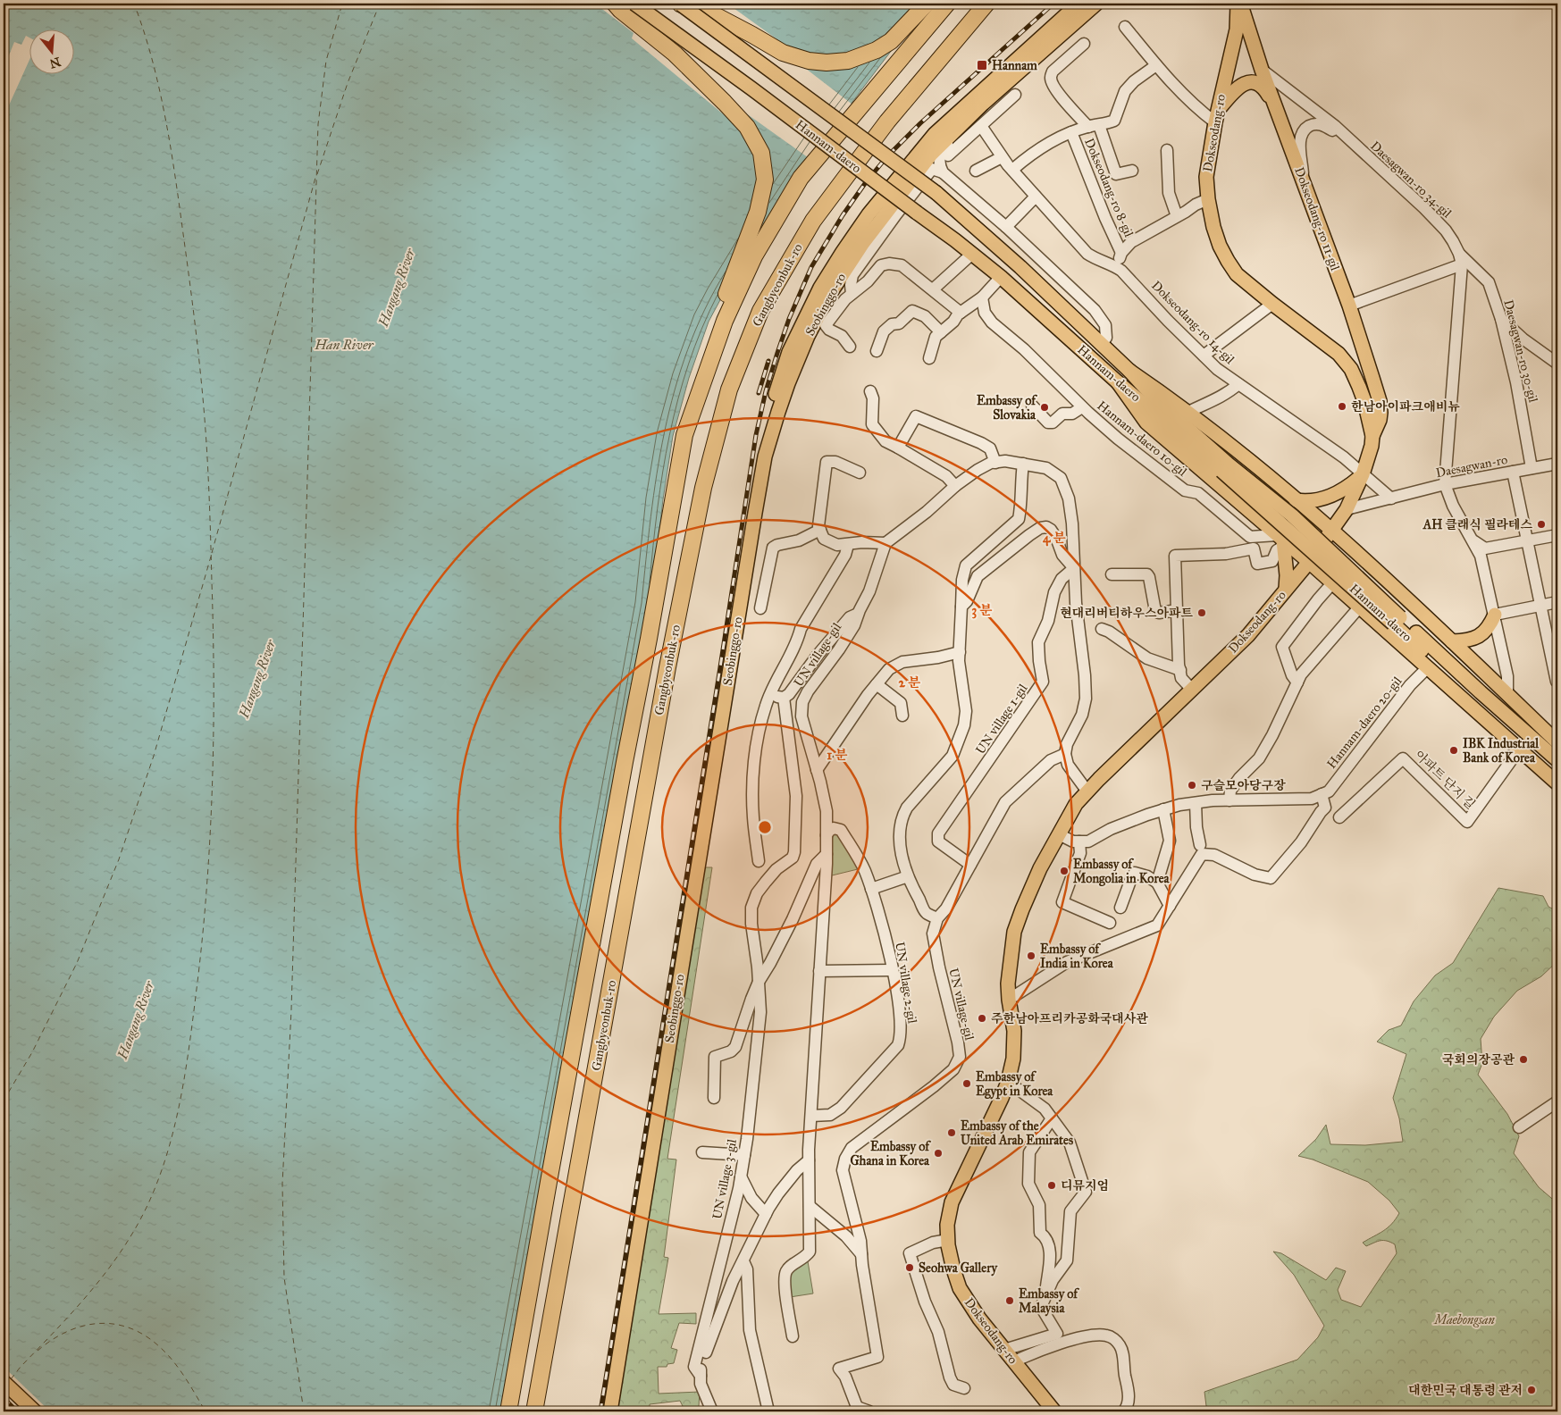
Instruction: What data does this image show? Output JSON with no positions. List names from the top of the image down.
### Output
{
  "streets": {
    "highway": ["Gangbyeonbuk-ro"],
    "main road": [
      "Dokseodang-ro",
      "Hannam-daero",
      "Dokseodang-ro 11-gil",
      "Seobinggo-ro"
    ],
    "street": [
      "Daesagwan-ro 34-gil",
      "Dokseodang-ro 8-gil",
      "Dokseodang-ro 14-gil",
      "Daesagwan-ro 30-gil",
      "Hannam-daero 10-gil",
      "Daesagwan-ro",
      "UN village-gil",
      "UN village 1-gil",
      "Hannam-daero 20-gil",
      "아파트 단지 길",
      "UN village 2-gil",
      "UN village 3-gil"
    ]
  },
  "crossings": [
    ["Dokseodang-ro", "Dokseodang-ro 8-gil"],
    ["Dokseodang-ro", "Dokseodang-ro 11-gil"],
    ["Dokseodang-ro", "Dokseodang-ro 14-gil"],
    ["Dokseodang-ro", "Daesagwan-ro"],
    ["Daesagwan-ro 34-gil", "Dokseodang-ro 11-gil"],
    ["Daesagwan-ro 34-gil", "Daesagwan-ro 30-gil"],
    ["Dokseodang-ro 8-gil", "Dokseodang-ro 14-gil"],
    ["Daesagwan-ro 30-gil", "Daesagwan-ro"],
    ["UN village-gil", "UN village 1-gil"],
    ["UN village-gil", "UN village 2-gil"],
    ["UN village-gil", "UN village 3-gil"]
  ],
  "water": ["Hangang River", "Han River"],
  "parks": ["Maebongsan"],
  "places": {
    "transit": ["Hannam"],
    "other": [
      "한남아이파크애비뉴",
      "Embassy of Slovakia",
      "AH 클래식 필라테스",
      "현대리버티하우스아파트",
      "IBK Industrial Bank of Korea",
      "구슬모아당구장",
      "Embassy of Mongolia in Korea",
      "Embassy of India in Korea",
      "주한남아프리카공화국대사관",
      "국회의장공관",
      "Embassy of Egypt in Korea",
      "Embassy of the United Arab Emirates",
      "Embassy of Ghana in Korea",
      "디뮤지엄",
      "Seohwa Gallery",
      "Embassy of Malaysia",
      "대한민국 대통령 관저"
    ]
  },
  "north": "bottom",
  "rings": [
    "4 분",
    "3 분",
    "2 분",
    "1 분"
  ]
}
